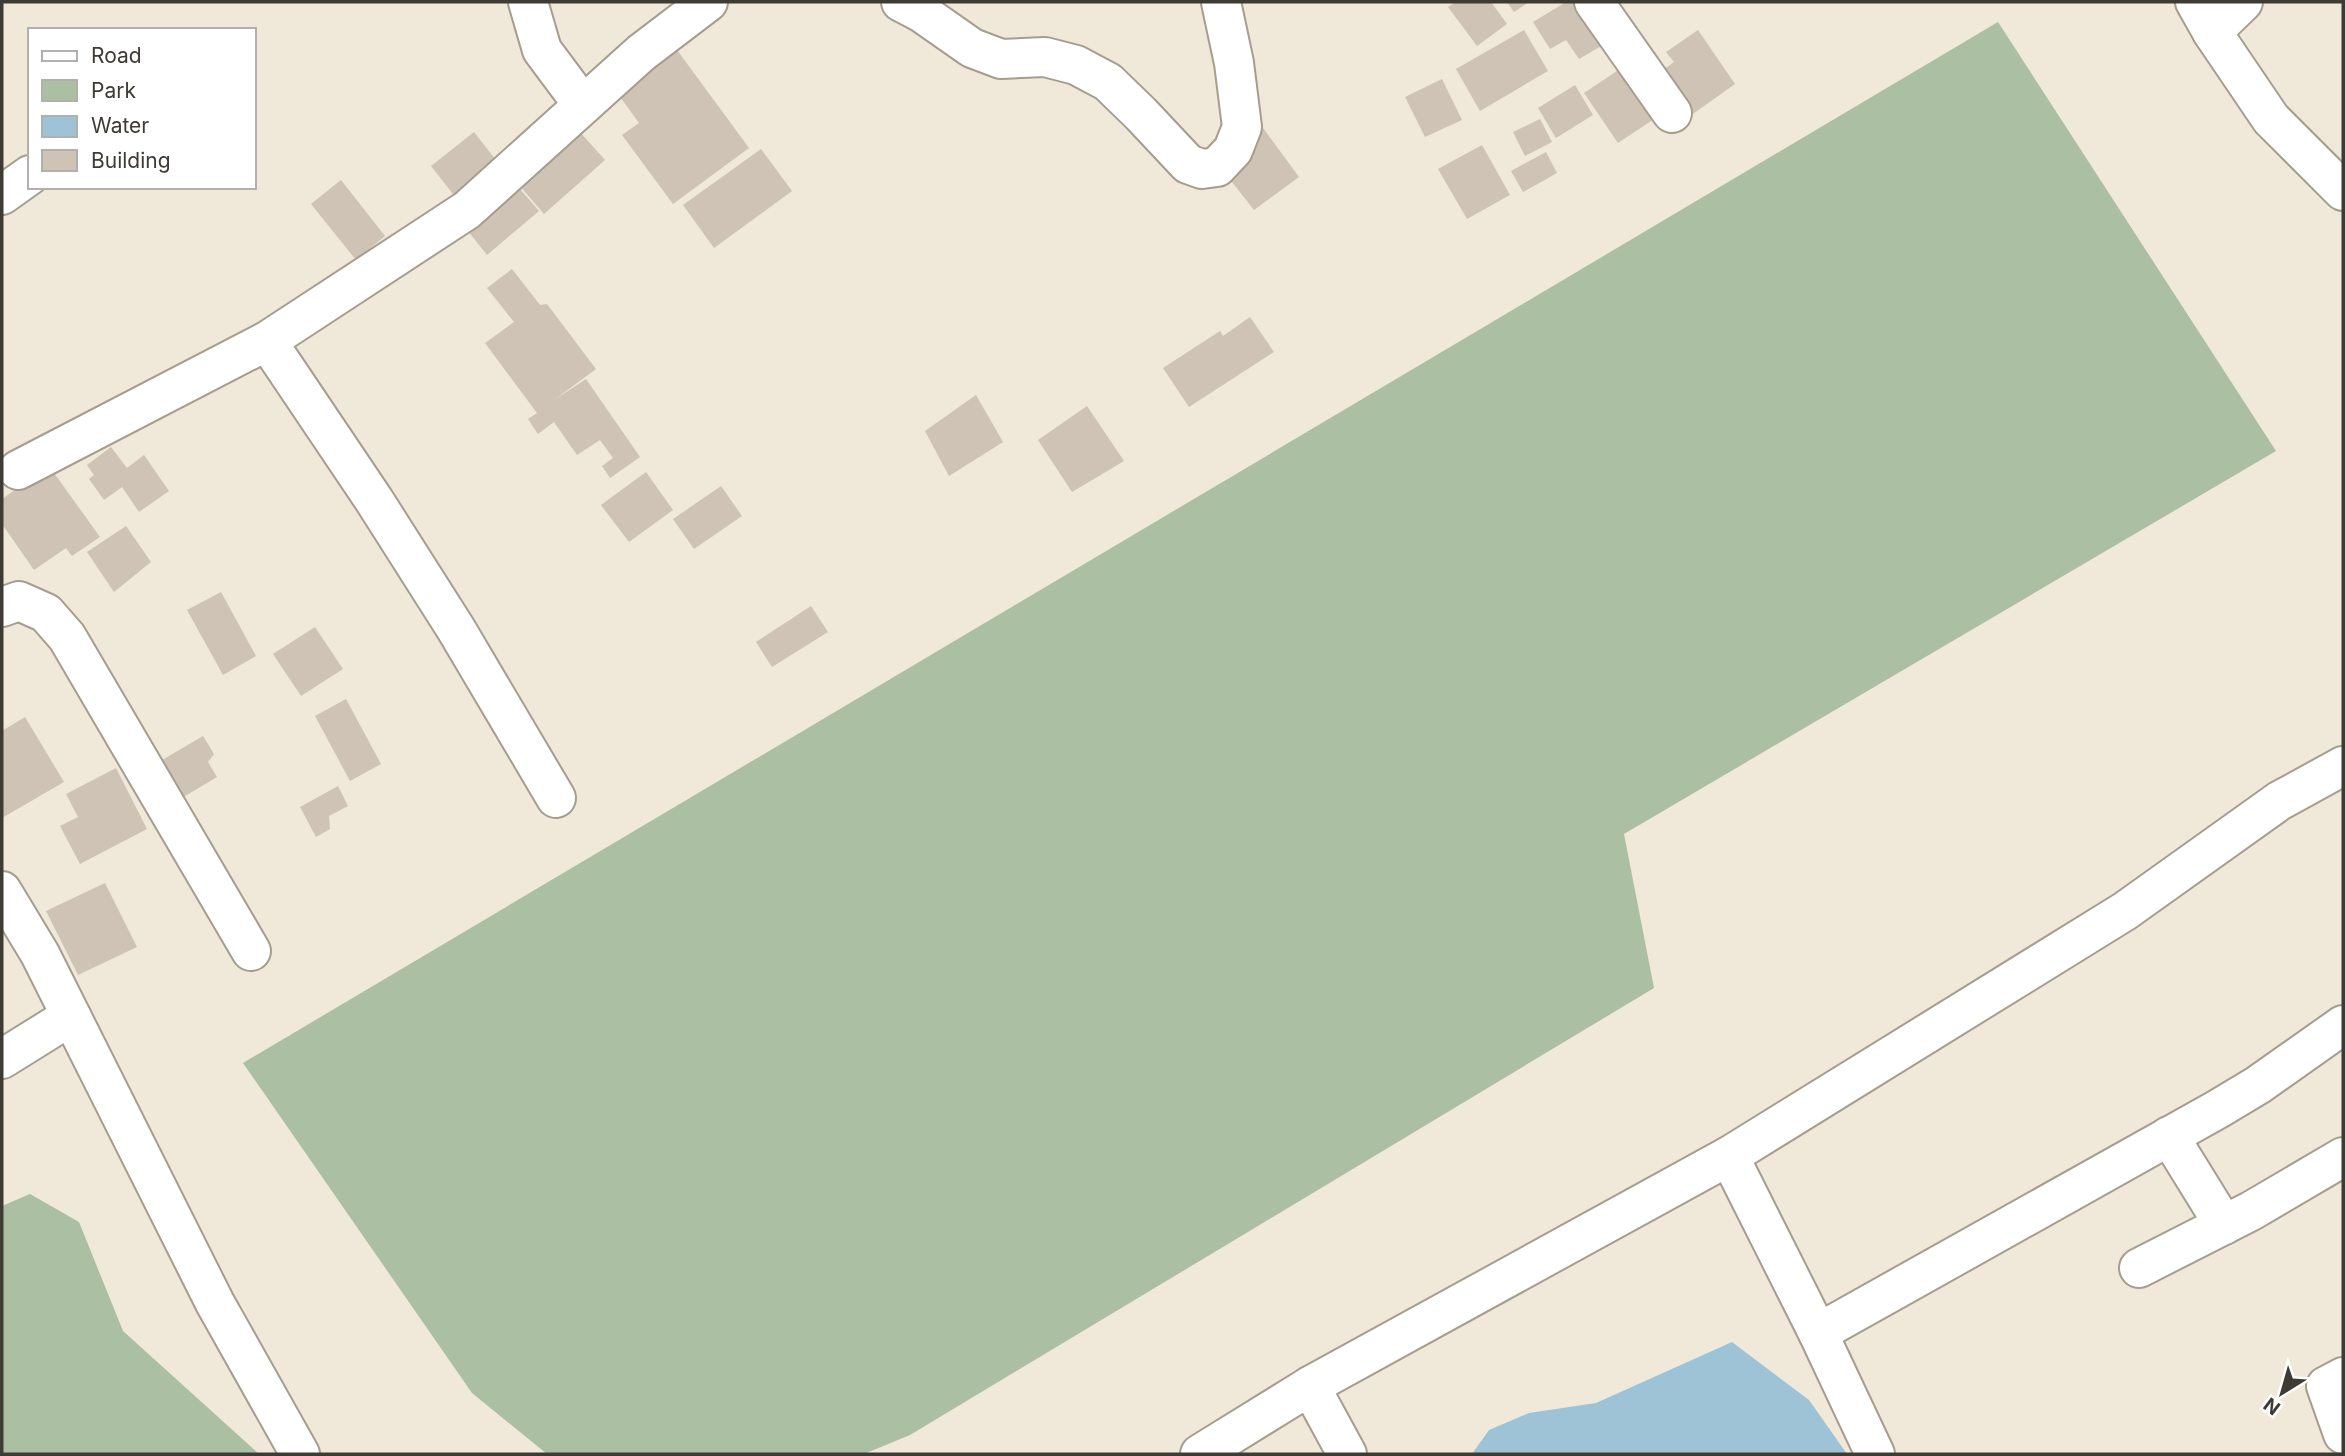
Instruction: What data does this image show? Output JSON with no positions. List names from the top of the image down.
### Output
{
  "legend": [
    "Road",
    "Park",
    "Water",
    "Building"
  ],
  "north": "bottom left"
}
